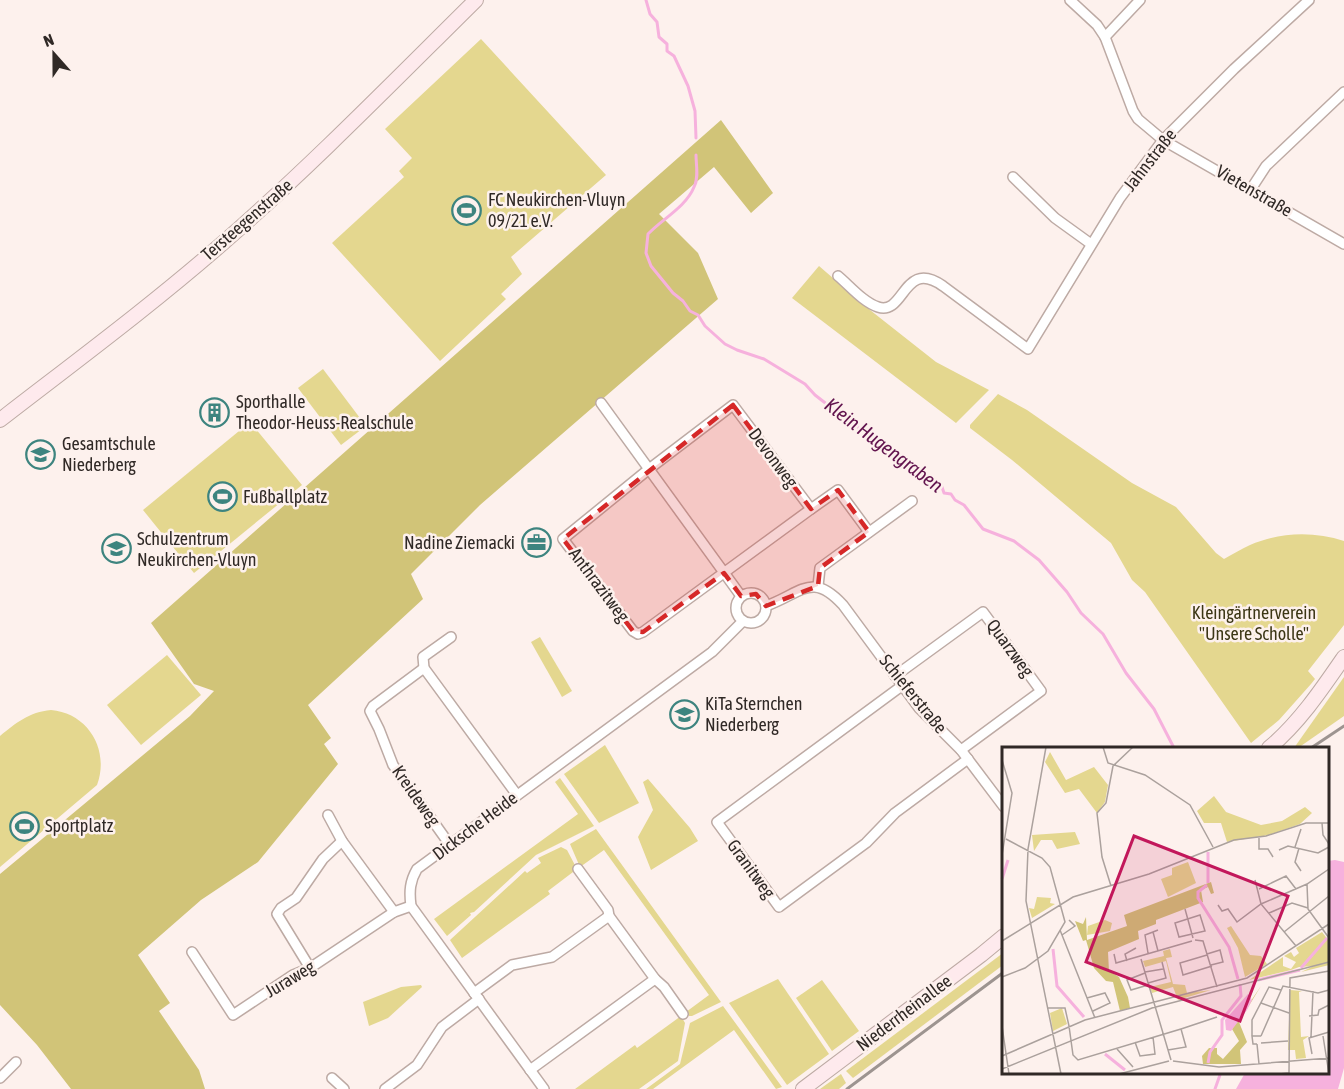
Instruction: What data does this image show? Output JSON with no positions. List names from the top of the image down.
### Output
{
  "streets": {
    "main road": ["Tersteegenstraße", "Niederrheinallee"],
    "street": [
      "Jahnstraße",
      "Vietenstraße",
      "Devonweg",
      "Anthrazitweg",
      "Quarzweg",
      "Schieferstraße",
      "Kreideweg",
      "Dicksche Heide",
      "Granitweg",
      "Juraweg"
    ]
  },
  "crossings": [
    ["Jahnstraße", "Vietenstraße"],
    ["Devonweg", "Anthrazitweg"],
    ["Quarzweg", "Schieferstraße"],
    ["Schieferstraße", "Granitweg"],
    ["Kreideweg", "Dicksche Heide"],
    ["Dicksche Heide", "Juraweg"]
  ],
  "water": ["Klein Hugengraben"],
  "parks": ["Kleingärtnerverein \"Unsere Scholle\""],
  "places": {
    "sports": ["FC Neukirchen-Vluyn 09/21 e.V.", "Fußballplatz", "Sportplatz"],
    "building": ["Sporthalle Theodor-Heuss-Realschule"],
    "school or university": ["Gesamtschule Niederberg", "Schulzentrum Neukirchen-Vluyn", "KiTa Sternchen Niederberg"],
    "office": ["Nadine Ziemacki"]
  },
  "north": "top"
}
